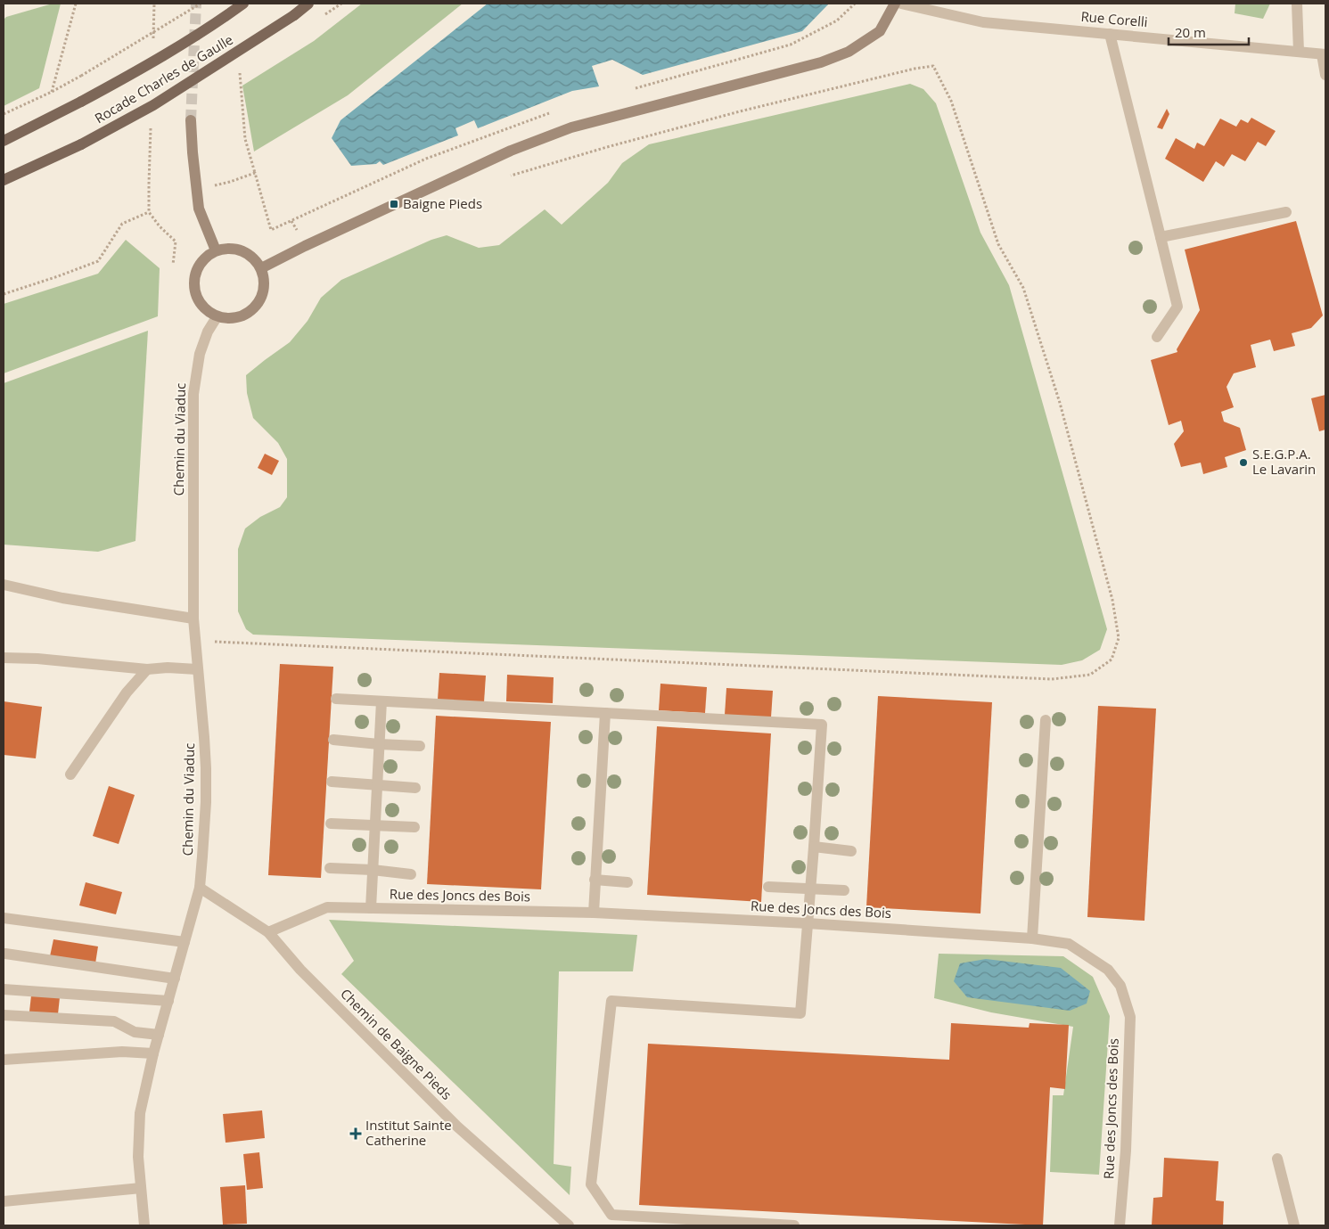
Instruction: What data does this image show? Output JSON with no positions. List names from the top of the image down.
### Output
{
  "streets": {
    "main road": ["Rocade Charles de Gaulle"],
    "street": [
      "Rue Corelli",
      "Chemin du Viaduc",
      "Rue des Joncs des Bois",
      "Chemin de Baigne Pieds"
    ]
  },
  "crossings": [
    ["Chemin du Viaduc", "Chemin de Baigne Pieds"],
    ["Rue des Joncs des Bois", "Chemin de Baigne Pieds"]
  ],
  "places": {
    "transit": ["Baigne Pieds"],
    "other": ["S.E.G.P.A. Le Lavarin"],
    "health": ["Institut Sainte Catherine"]
  },
  "scale_bar": "20 m"
}
